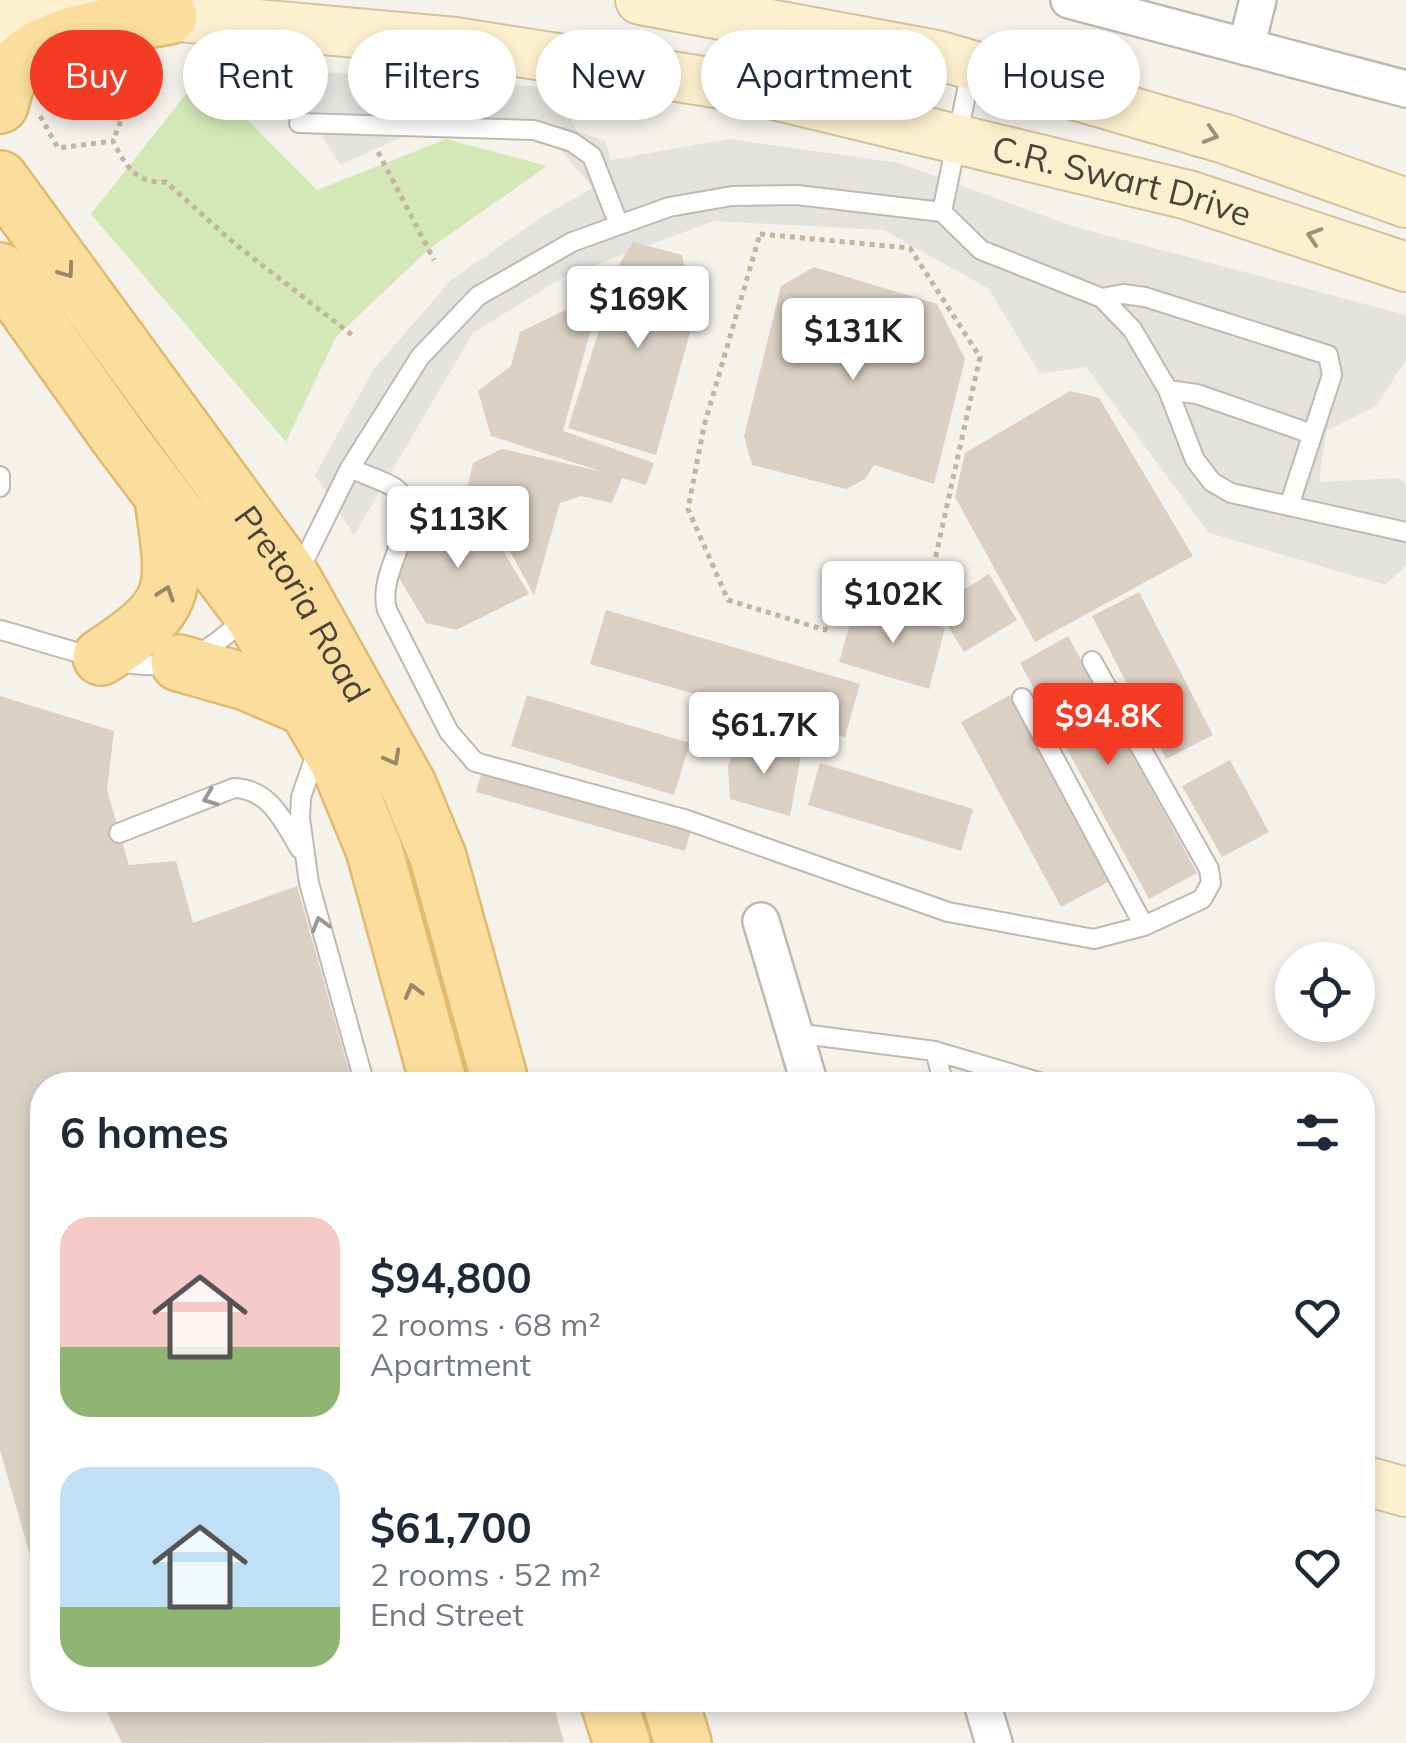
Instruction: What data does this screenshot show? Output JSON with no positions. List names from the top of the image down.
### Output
{
  "streets": {
    "main road": ["C.R. Swart Drive", "Pretoria Road"]
  },
  "page": {
    "chip": [
      "Buy",
      "Rent",
      "Filters",
      "New",
      "Apartment",
      "House"
    ],
    "price": [
      "$169K",
      "$131K",
      "$113K",
      "$102K",
      "$94.8K",
      "$61.7K"
    ],
    "heading": "6 homes",
    "list": [
      {
        "name": "$94,800",
        "note": "2 rooms · 68 m² · Apartment"
      },
      {
        "name": "$61,700",
        "note": "2 rooms · 52 m² · End Street"
      }
    ]
  }
}
